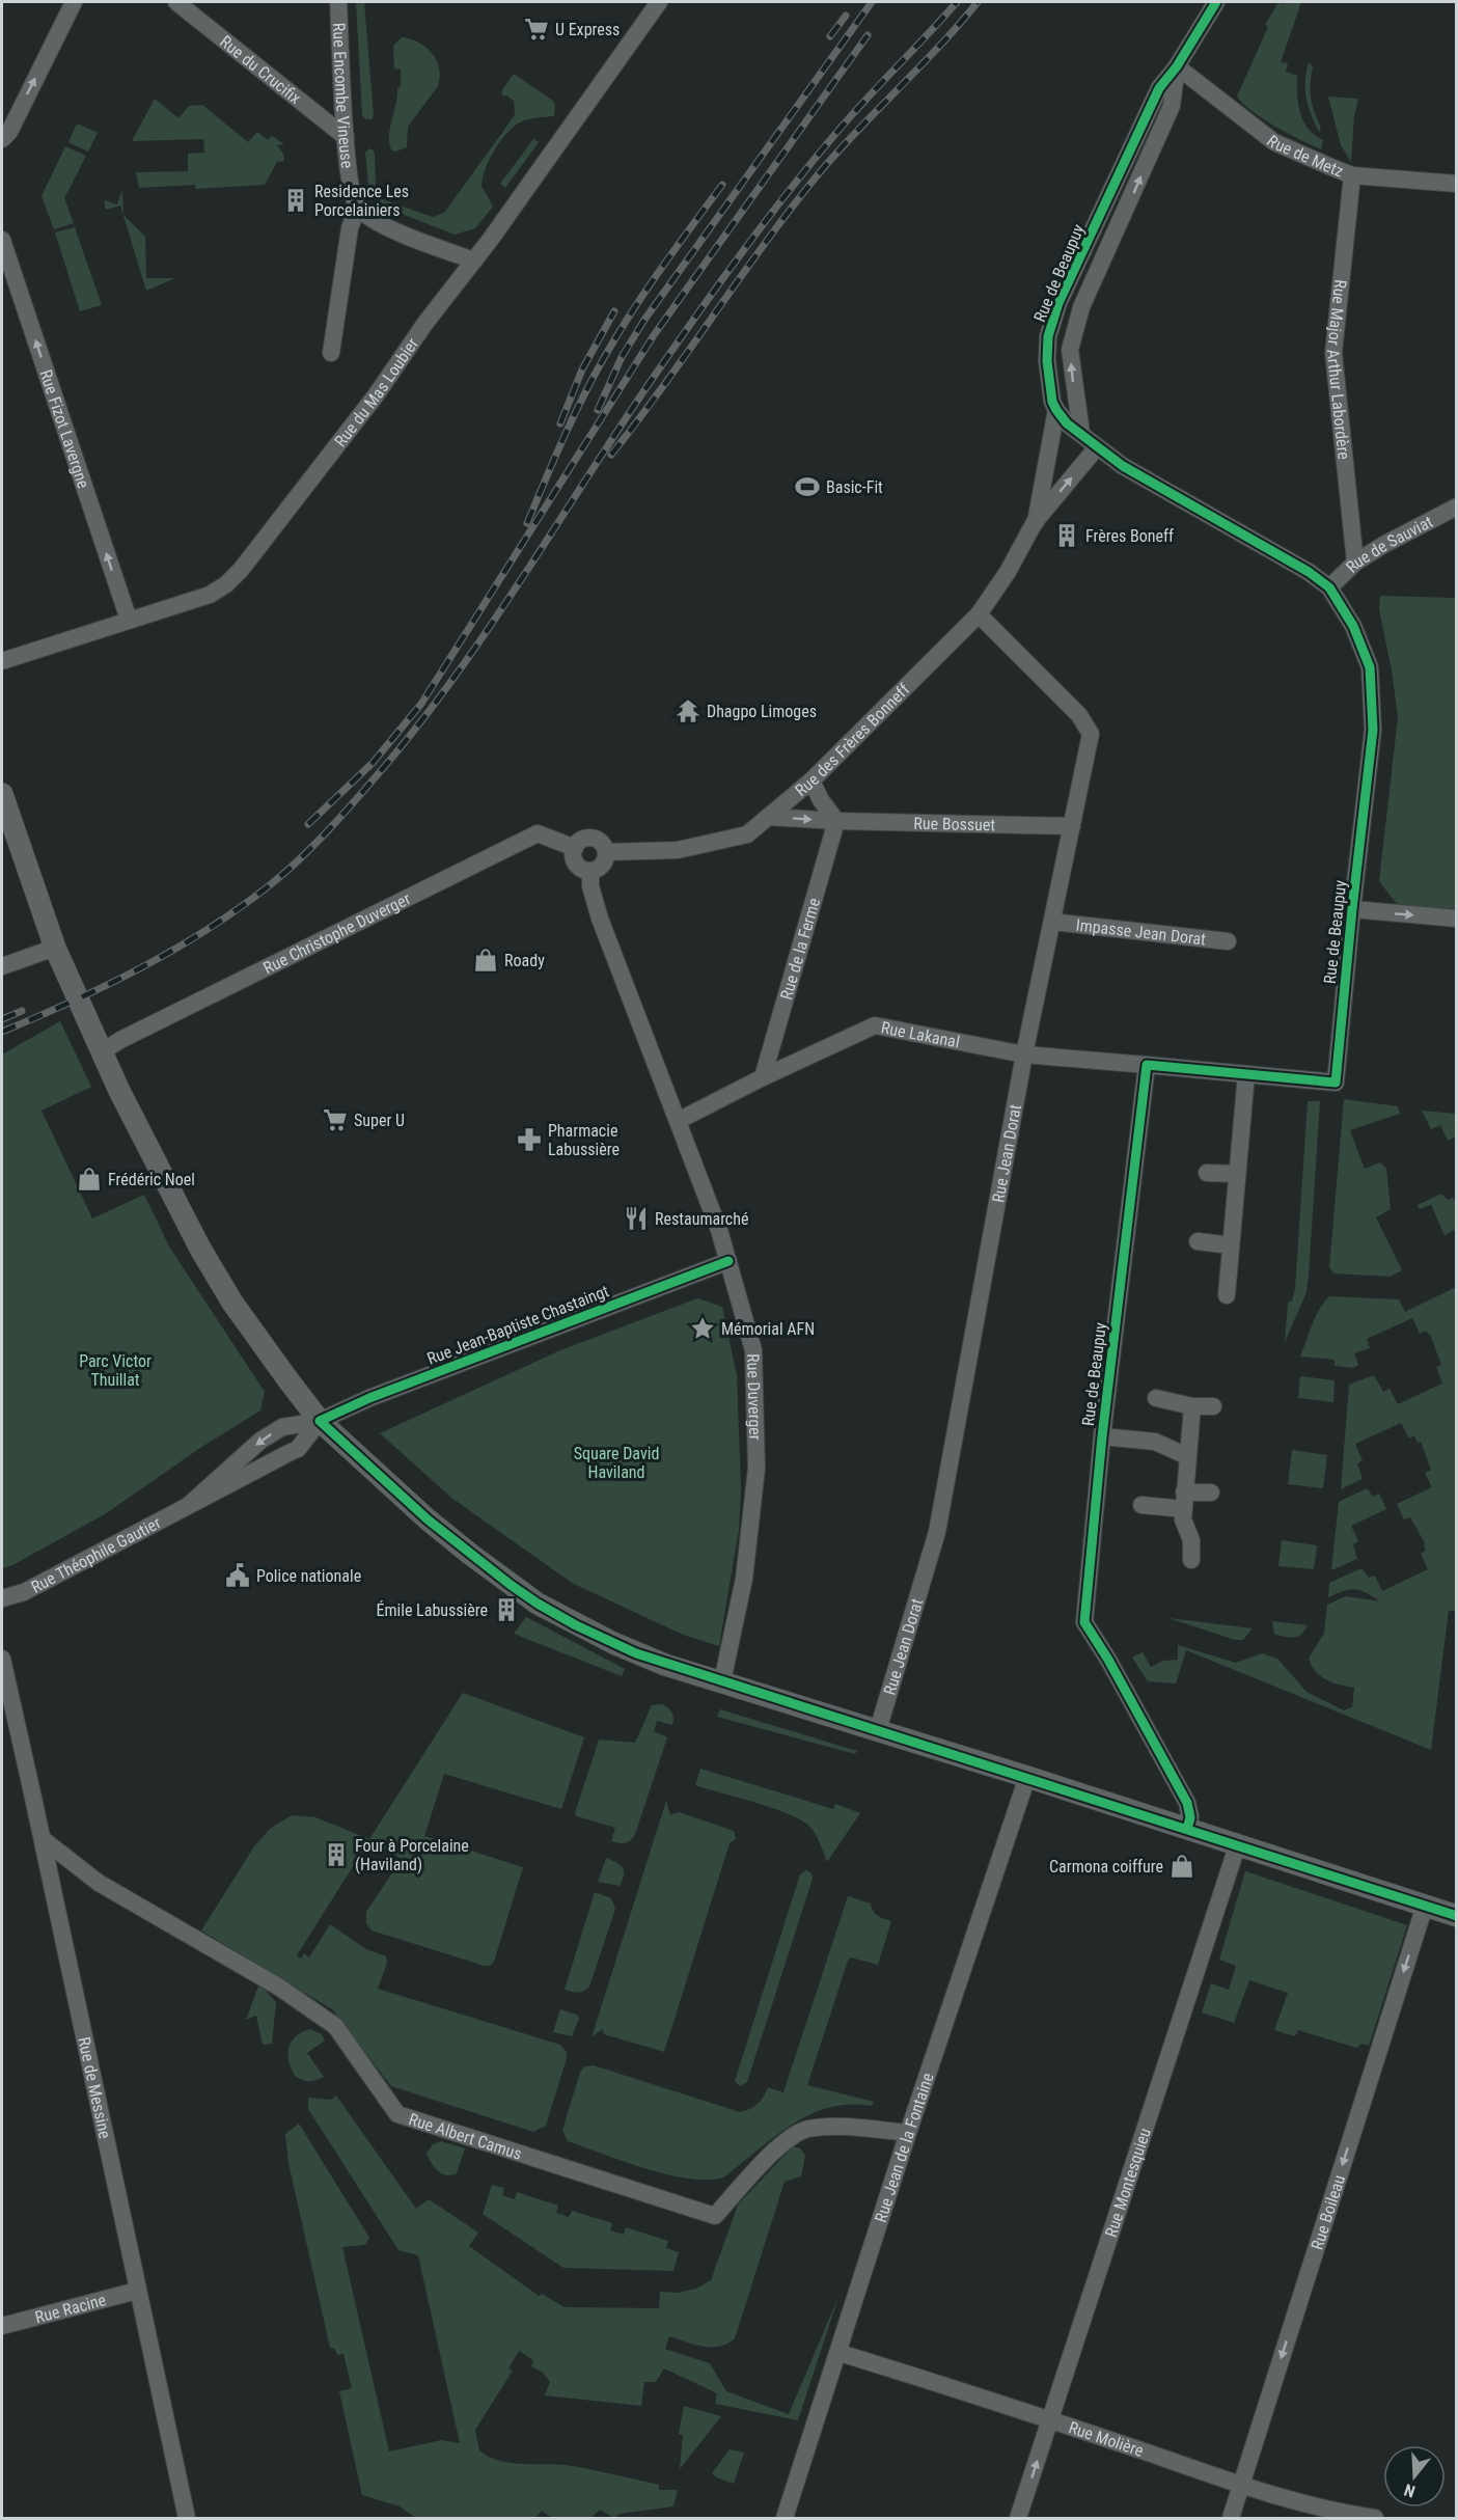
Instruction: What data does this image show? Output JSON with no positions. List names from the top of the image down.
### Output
{
  "streets": {
    "street": [
      "Rue du Crucifix",
      "Rue Encombe Vineuse",
      "Rue de Metz",
      "Rue de Beaupuy",
      "Rue Major Arthur Labordère",
      "Rue du Mas Loubier",
      "Rue Fizot Lavergne",
      "Rue de Sauviat",
      "Rue des Frères Bonneff",
      "Rue Bossuet",
      "Impasse Jean Dorat",
      "Rue Christophe Duverger",
      "Rue de la Ferme",
      "Rue Lakanal",
      "Rue Jean Dorat",
      "Rue Jean-Baptiste Chastaingt",
      "Rue Duverger",
      "Rue Théophile Gautier",
      "Rue de Messine",
      "Rue Albert Camus",
      "Rue Jean de la Fontaine",
      "Rue Montesquieu",
      "Rue Boileau",
      "Rue Racine",
      "Rue Molière"
    ]
  },
  "crossings": [
    ["Rue du Crucifix", "Rue Encombe Vineuse"],
    ["Rue de Metz", "Rue de Beaupuy"],
    ["Rue de Metz", "Rue Major Arthur Labordère"],
    ["Rue de Beaupuy", "Rue de Sauviat"],
    ["Rue de Beaupuy", "Rue des Frères Bonneff"],
    ["Rue de Beaupuy", "Rue Lakanal"],
    ["Rue Major Arthur Labordère", "Rue de Sauviat"],
    ["Rue du Mas Loubier", "Rue Fizot Lavergne"],
    ["Rue des Frères Bonneff", "Rue Bossuet"],
    ["Rue des Frères Bonneff", "Rue Christophe Duverger"],
    ["Rue des Frères Bonneff", "Rue Jean Dorat"],
    ["Rue Bossuet", "Rue de la Ferme"],
    ["Rue Bossuet", "Rue Jean Dorat"],
    ["Impasse Jean Dorat", "Rue Jean Dorat"],
    ["Rue de la Ferme", "Rue Lakanal"],
    ["Rue Lakanal", "Rue Jean Dorat"],
    ["Rue Lakanal", "Rue Duverger"],
    ["Rue Jean-Baptiste Chastaingt", "Rue Duverger"],
    ["Rue Jean-Baptiste Chastaingt", "Rue Théophile Gautier"],
    ["Rue de Messine", "Rue Albert Camus"],
    ["Rue de Messine", "Rue Racine"],
    ["Rue Albert Camus", "Rue Jean de la Fontaine"],
    ["Rue Jean de la Fontaine", "Rue Molière"],
    ["Rue Montesquieu", "Rue Molière"],
    ["Rue Boileau", "Rue Molière"]
  ],
  "one_way": ["Rue Fizot Lavergne", "Rue Boileau"],
  "parks": ["Parc Victor Thuillat", "Square David Haviland"],
  "places": {
    "supermarket": ["U Express", "Super U"],
    "building": [
      "Residence Les Porcelainiers",
      "Frères Boneff",
      "Émile Labussière",
      "Four à Porcelaine (Haviland)"
    ],
    "sports": ["Basic-Fit"],
    "temple": ["Dhagpo Limoges"],
    "shop": ["Roady", "Frédéric Noel", "Carmona coiffure"],
    "pharmacy": ["Pharmacie Labussière"],
    "restaurant": ["Restaumarché"],
    "place": ["Mémorial AFN"],
    "public building": ["Police nationale"]
  },
  "north": "bottom"
}
